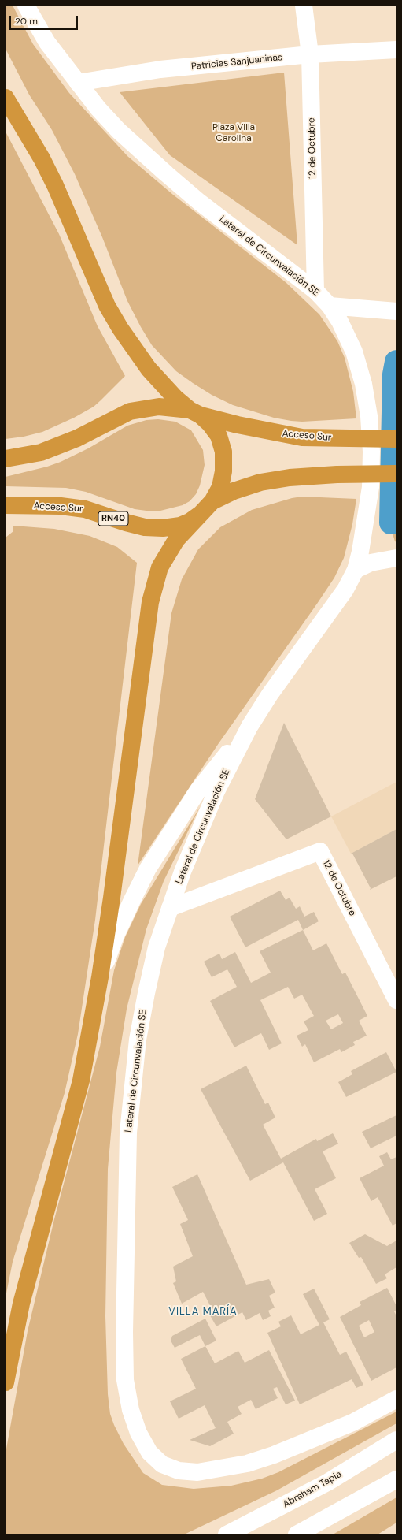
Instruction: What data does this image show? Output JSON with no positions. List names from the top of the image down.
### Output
{
  "streets": {
    "highway": ["Acceso Sur", "RN40"],
    "street": [
      "Patricias Sanjuaninas",
      "12 de Octubre",
      "Lateral de Circunvalación SE",
      "Abraham Tapia"
    ]
  },
  "crossings": [
    ["Patricias Sanjuaninas", "12 de Octubre"],
    ["Patricias Sanjuaninas", "Lateral de Circunvalación SE"],
    ["12 de Octubre", "Lateral de Circunvalación SE"]
  ],
  "districts": ["VILLA MARÍA"],
  "parks": ["Plaza Villa Carolina"],
  "scale_bar": "20 m"
}
